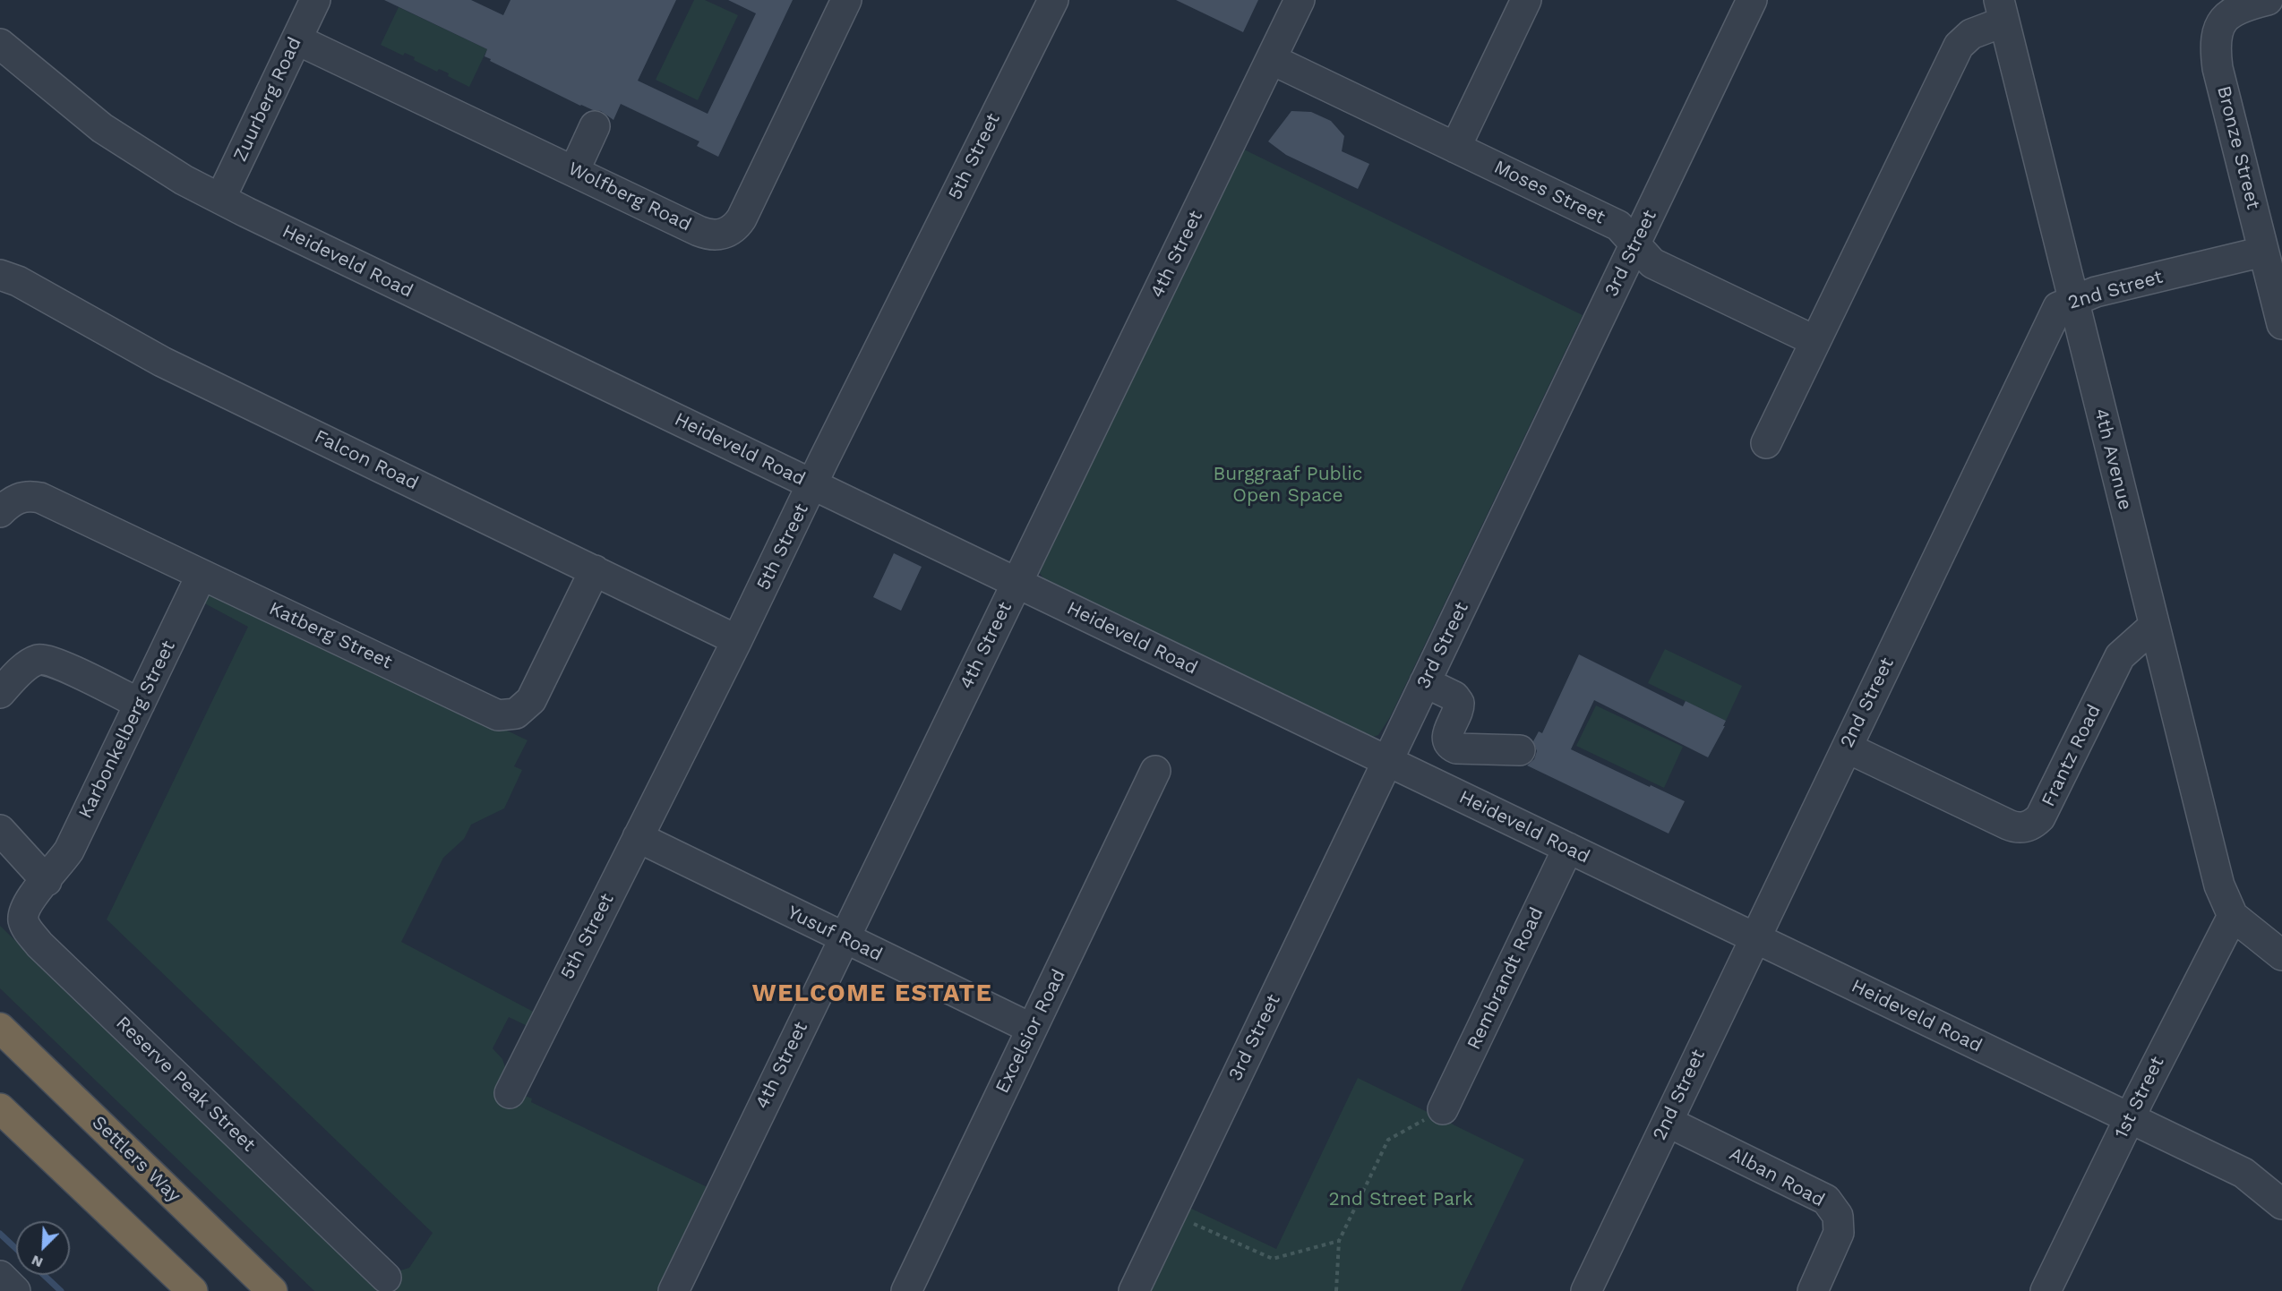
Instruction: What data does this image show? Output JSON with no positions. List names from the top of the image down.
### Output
{
  "streets": {
    "highway": ["Settlers Way"],
    "street": [
      "Zuurberg Road",
      "Bronze Street",
      "5th Street",
      "Moses Street",
      "Wolfberg Road",
      "3rd Street",
      "4th Street",
      "Heideveld Road",
      "2nd Street",
      "4th Avenue",
      "Falcon Road",
      "Katberg Street",
      "Karbonkelberg Street",
      "Frantz Road",
      "Yusuf Road",
      "Rembrandt Road",
      "Excelsior Road",
      "Reserve Peak Street",
      "1st Street",
      "Alban Road"
    ]
  },
  "crossings": [
    ["Zuurberg Road", "Wolfberg Road"],
    ["Zuurberg Road", "Heideveld Road"],
    ["Bronze Street", "2nd Street"],
    ["5th Street", "Heideveld Road"],
    ["5th Street", "Falcon Road"],
    ["5th Street", "Yusuf Road"],
    ["Moses Street", "3rd Street"],
    ["Moses Street", "4th Street"],
    ["3rd Street", "Heideveld Road"],
    ["4th Street", "Heideveld Road"],
    ["4th Street", "Yusuf Road"],
    ["Heideveld Road", "2nd Street"],
    ["Heideveld Road", "Rembrandt Road"],
    ["Heideveld Road", "1st Street"],
    ["2nd Street", "4th Avenue"],
    ["2nd Street", "Frantz Road"],
    ["2nd Street", "Alban Road"],
    ["4th Avenue", "Frantz Road"],
    ["4th Avenue", "1st Street"],
    ["Falcon Road", "Katberg Street"],
    ["Katberg Street", "Karbonkelberg Street"],
    ["Karbonkelberg Street", "Reserve Peak Street"],
    ["Yusuf Road", "Excelsior Road"]
  ],
  "districts": ["WELCOME ESTATE"],
  "parks": ["Burggraaf Public Open Space", "2nd Street Park"],
  "north": "bottom left"
}
